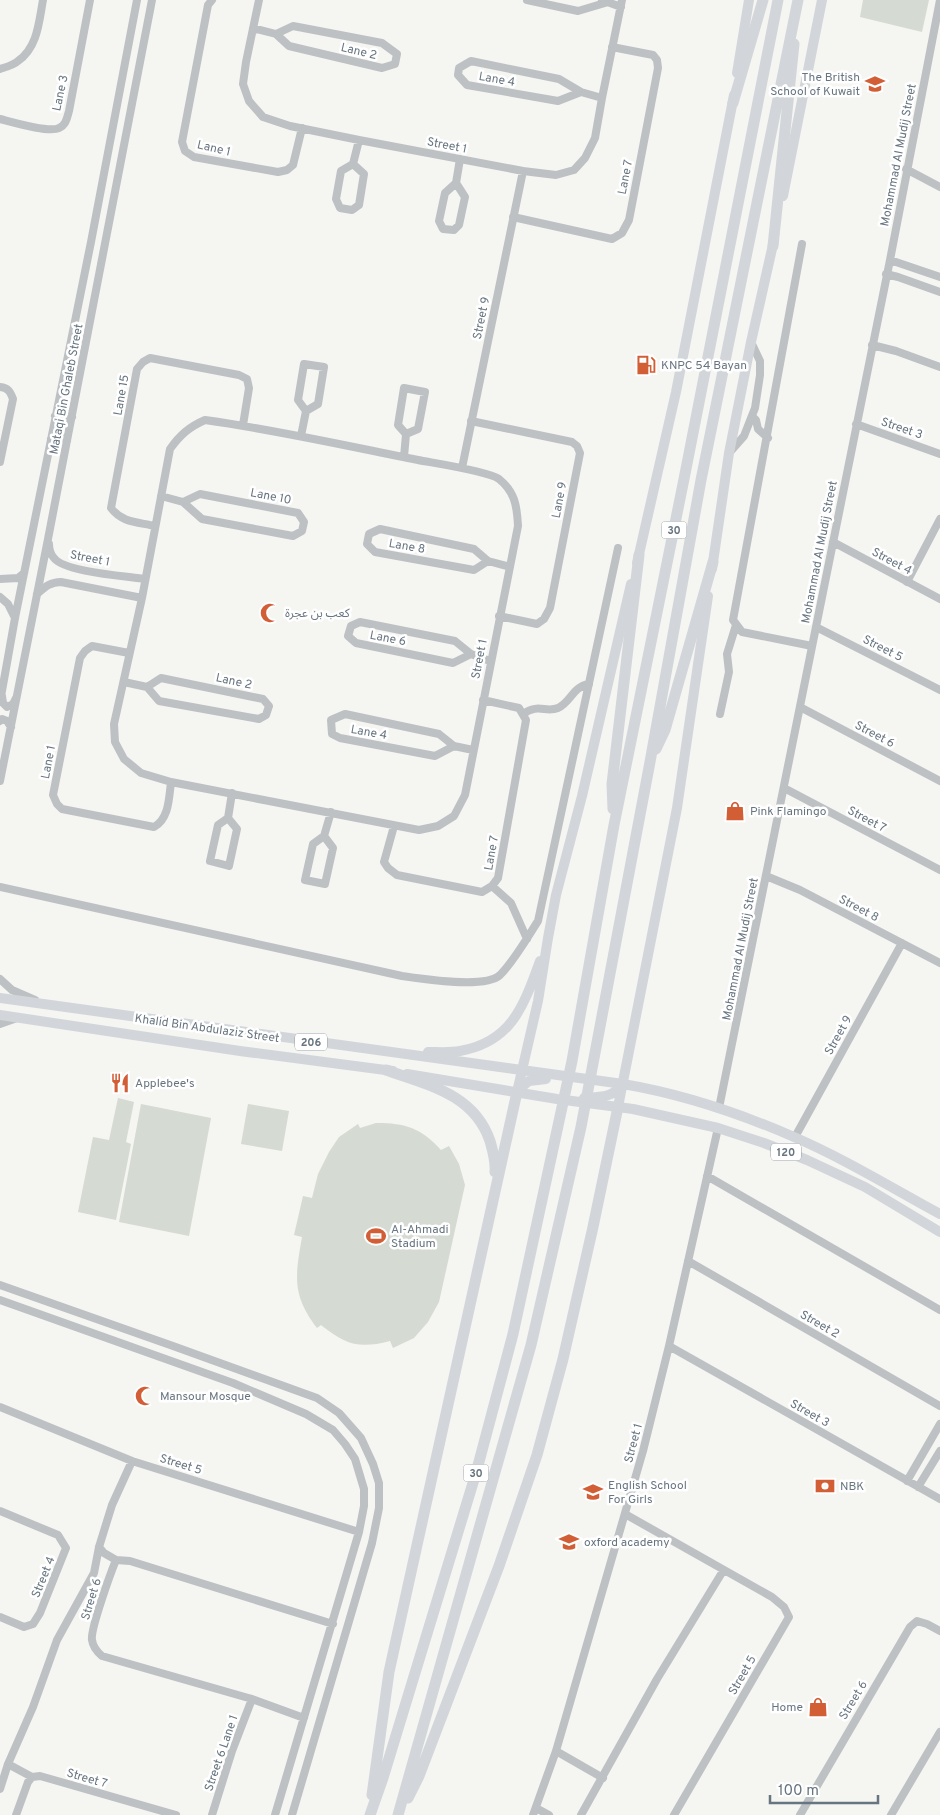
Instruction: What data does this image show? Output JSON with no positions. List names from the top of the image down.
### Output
{
  "streets": {
    "highway": ["30"],
    "main road": ["Khalid Bin Abdulaziz Street", "206", "120"],
    "street": [
      "Lane 2",
      "Lane 4",
      "Lane 3",
      "Street 1",
      "Lane 1",
      "Mohammad Al Mudij Street",
      "Lane 7",
      "Street 9",
      "Mataqi Bin Ghaleb Street",
      "Lane 15",
      "Street 3",
      "Lane 10",
      "Lane 9",
      "Lane 8",
      "Street 4",
      "Lane 6",
      "Street 5",
      "Street 6",
      "Street 7",
      "Street 8",
      "Street 2",
      "Street 6 Lane 1"
    ]
  },
  "crossings": [
    ["Lane 2", "Street 1"],
    ["Lane 4", "Street 1"],
    ["Street 1", "Lane 1"],
    ["Street 1", "Lane 7"],
    ["Street 1", "Street 9"],
    ["Street 1", "Mataqi Bin Ghaleb Street"],
    ["Street 1", "Lane 15"],
    ["Street 1", "Street 3"],
    ["Street 1", "Lane 10"],
    ["Street 1", "Lane 9"],
    ["Street 1", "Lane 8"],
    ["Street 1", "Lane 6"],
    ["Street 1", "Street 5"],
    ["Street 1", "120"],
    ["Street 1", "Street 2"],
    ["Mohammad Al Mudij Street", "Street 3"],
    ["Mohammad Al Mudij Street", "Street 4"],
    ["Mohammad Al Mudij Street", "Street 5"],
    ["Mohammad Al Mudij Street", "Street 6"],
    ["Mohammad Al Mudij Street", "Street 7"],
    ["Mohammad Al Mudij Street", "Street 8"],
    ["Mohammad Al Mudij Street", "120"],
    ["Lane 7", "Street 9"],
    ["Street 9", "Lane 9"],
    ["Street 9", "Street 8"],
    ["Street 9", "120"],
    ["Street 6", "Street 6 Lane 1"],
    ["Khalid Bin Abdulaziz Street", "120"]
  ],
  "places": {
    "school or university": ["The British School of Kuwait", "English School For Girls", "oxford academy"],
    "fuel station": ["KNPC 54 Bayan"],
    "mosque": ["كعب بن عجرة", "Mansour Mosque"],
    "shop": ["Pink Flamingo", "Home"],
    "restaurant": ["Applebee's"],
    "sports": ["Al-Ahmadi Stadium"],
    "bank": ["NBK"]
  },
  "scale_bar": "100 m"
}
